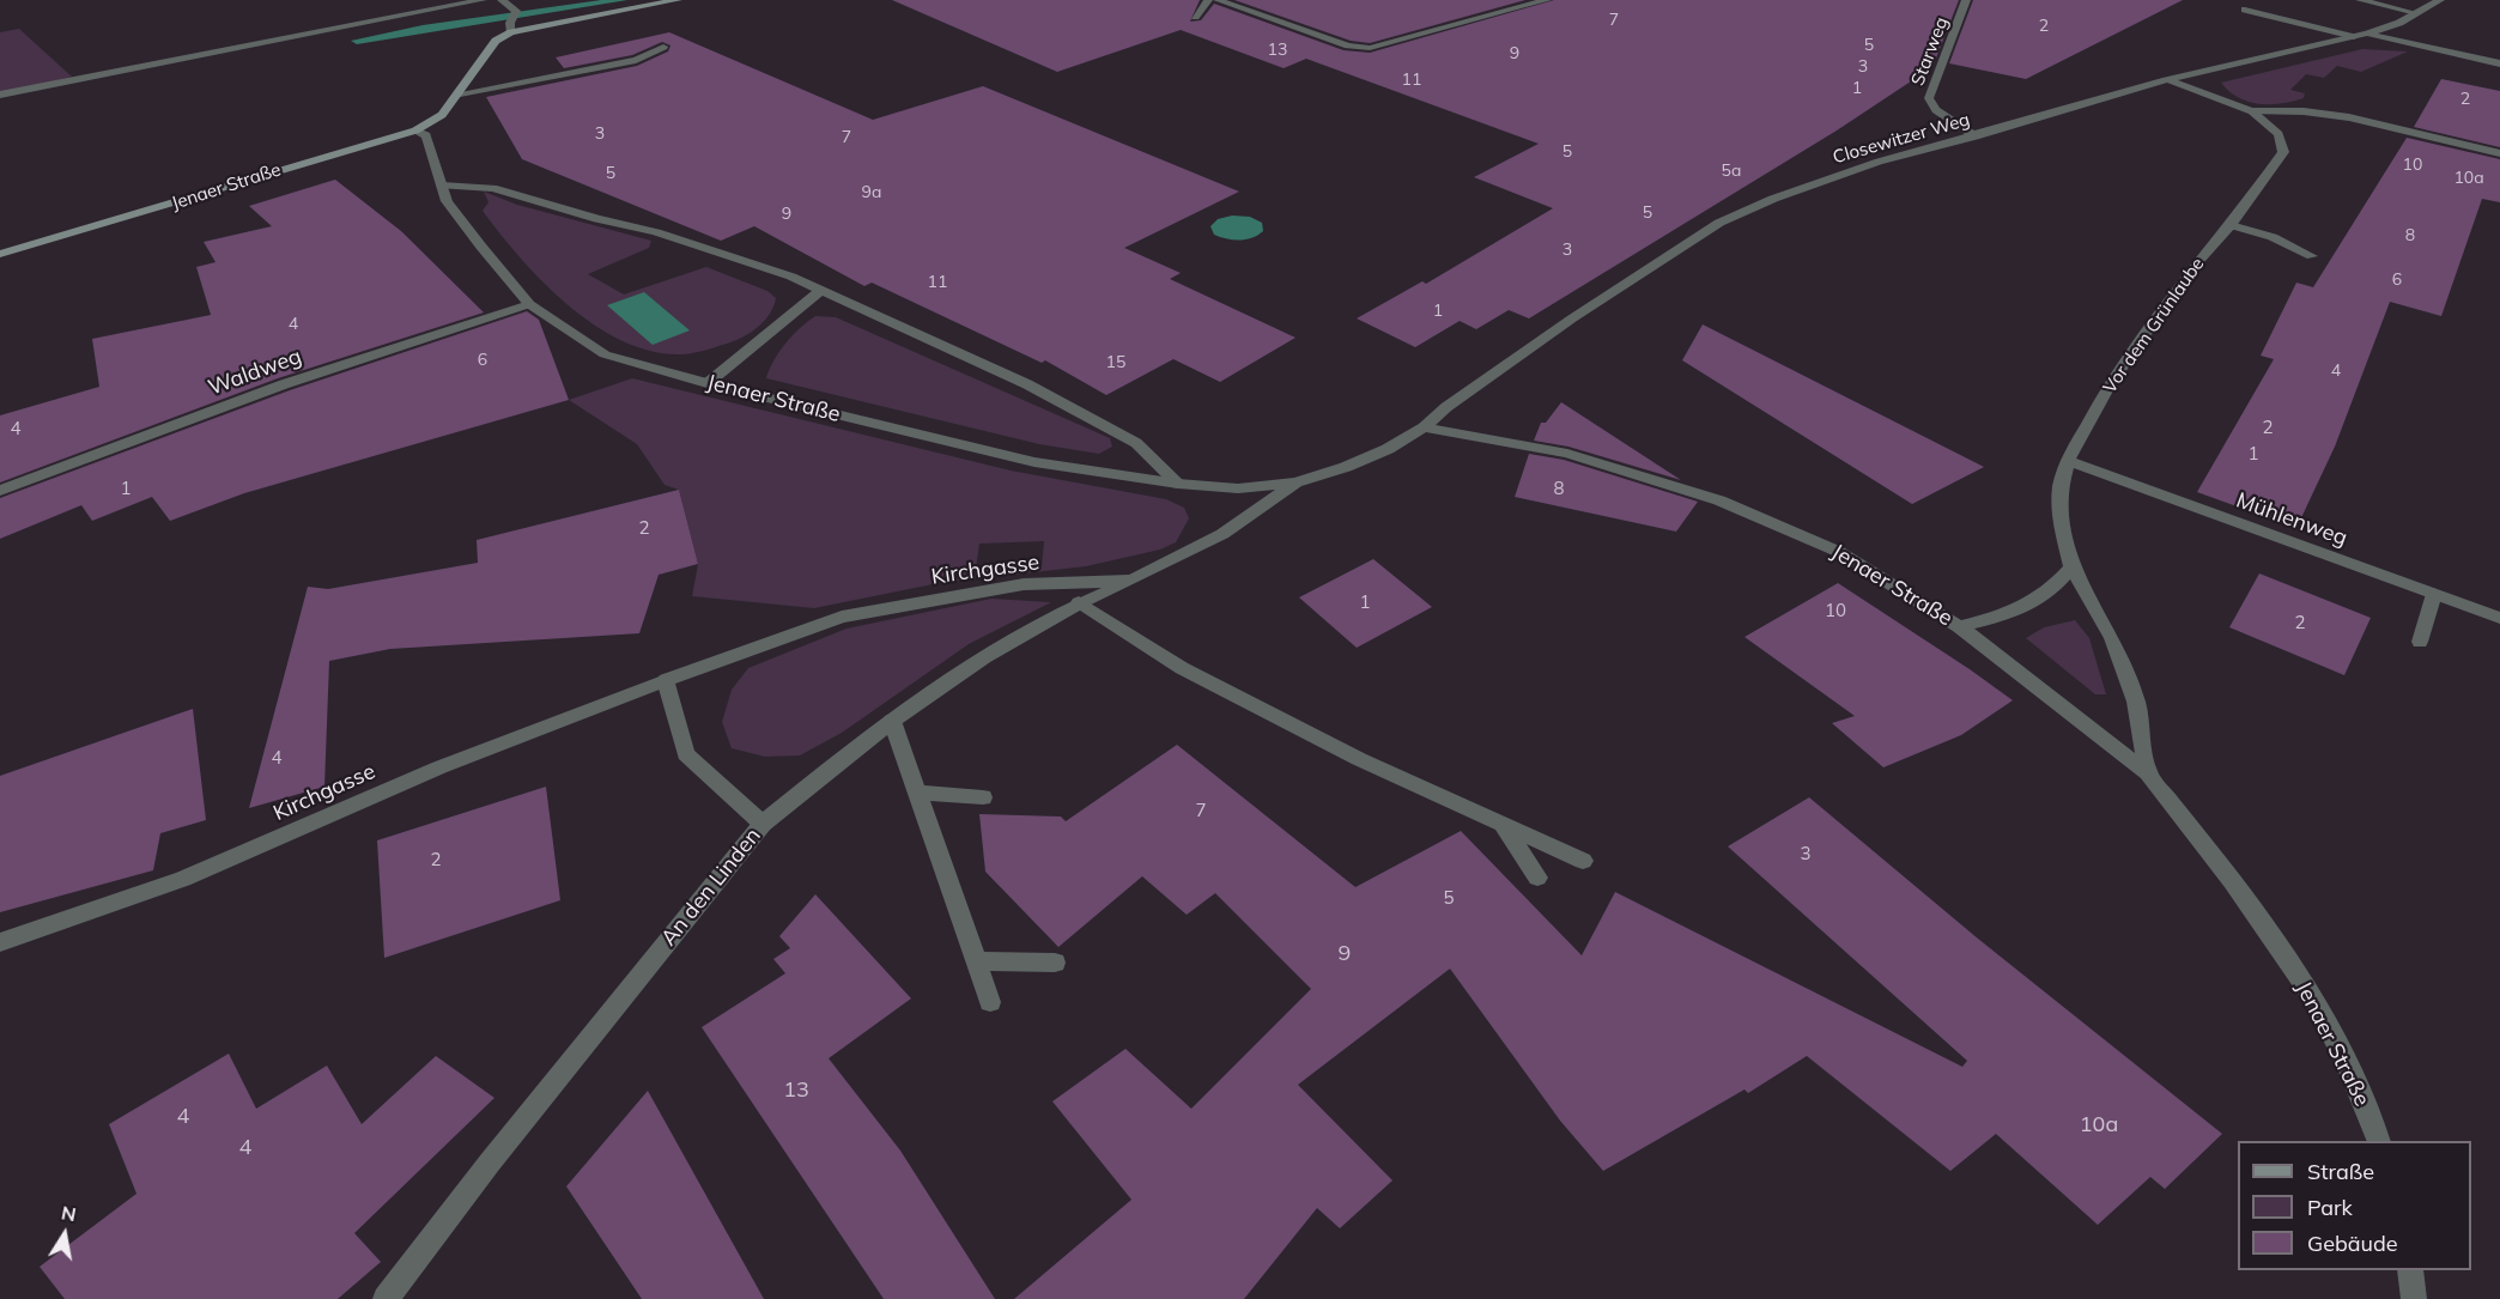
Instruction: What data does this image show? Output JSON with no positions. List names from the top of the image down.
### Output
{
  "streets": {
    "street": [
      "Starweg",
      "Closewitzer Weg",
      "Jenaer Straße",
      "Vor dem Grünlaube",
      "Waldweg",
      "Mühlenweg",
      "Kirchgasse",
      "An den Linden"
    ]
  },
  "crossings": [
    ["Starweg", "Closewitzer Weg"],
    ["Closewitzer Weg", "Jenaer Straße"],
    ["Closewitzer Weg", "Vor dem Grünlaube"],
    ["Jenaer Straße", "Vor dem Grünlaube"],
    ["Jenaer Straße", "Waldweg"],
    ["Jenaer Straße", "Kirchgasse"],
    ["Vor dem Grünlaube", "Mühlenweg"],
    ["Kirchgasse", "An den Linden"]
  ],
  "house_numbers": [
    "7",
    "2",
    "5",
    "13",
    "9",
    "3",
    "11",
    "1",
    "2",
    "3",
    "7",
    "5",
    "10",
    "5a",
    "5",
    "10a",
    "9a",
    "5",
    "9",
    "8",
    "3",
    "6",
    "11",
    "1",
    "4",
    "6",
    "15",
    "4",
    "2",
    "4",
    "1",
    "1",
    "8",
    "2",
    "1",
    "10",
    "2",
    "4",
    "7",
    "3",
    "2",
    "5",
    "9",
    "13",
    "4",
    "10a",
    "4"
  ],
  "legend": ["Straße", "Park", "Gebäude"],
  "north": "top"
}
